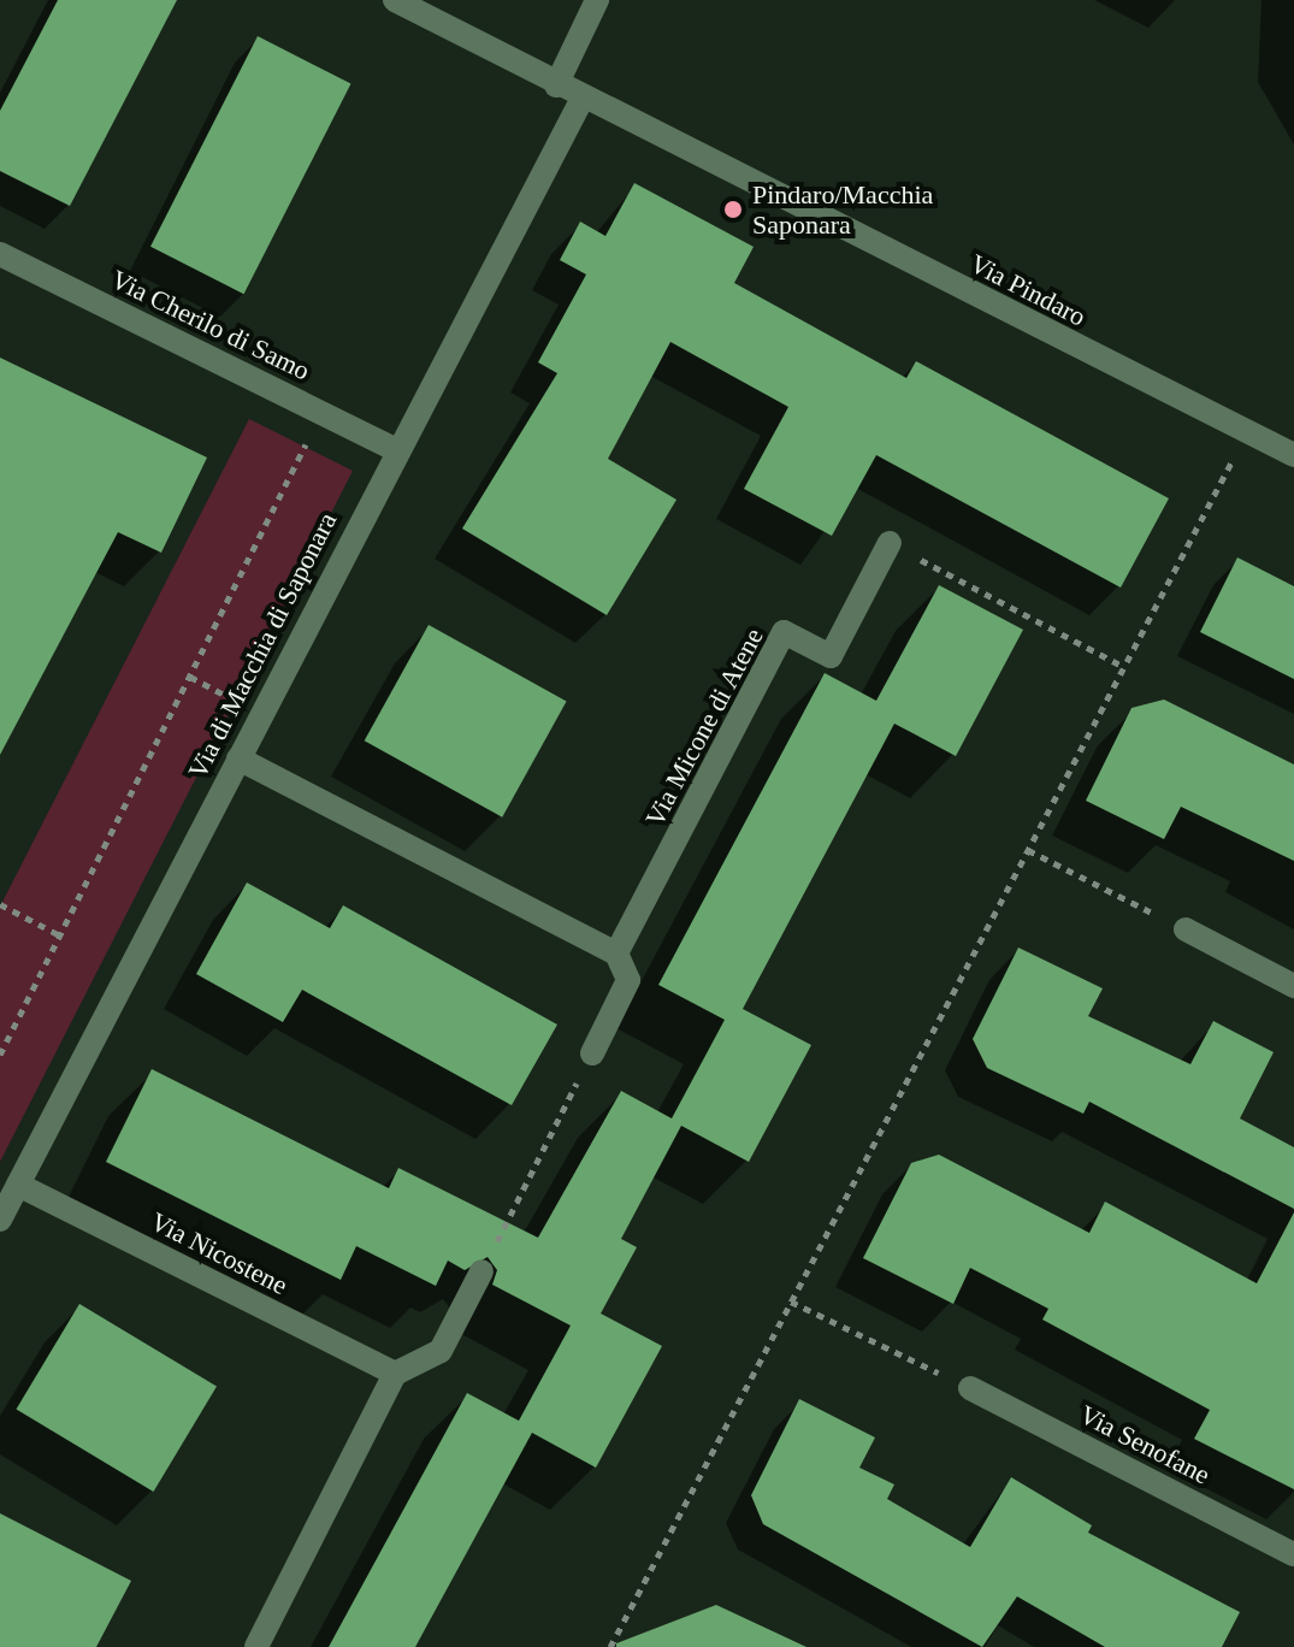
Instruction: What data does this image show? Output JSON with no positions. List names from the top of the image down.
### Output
{
  "streets": {
    "street": [
      "Via Pindaro",
      "Via Cherilo di Samo",
      "Via di Macchia di Saponara",
      "Via Micone di Atene",
      "Via Nicostene",
      "Via Senofane"
    ]
  },
  "crossings": [
    ["Via Pindaro", "Via di Macchia di Saponara"],
    ["Via Cherilo di Samo", "Via di Macchia di Saponara"],
    ["Via di Macchia di Saponara", "Via Nicostene"]
  ],
  "places": ["Pindaro/Macchia Saponara"]
}
